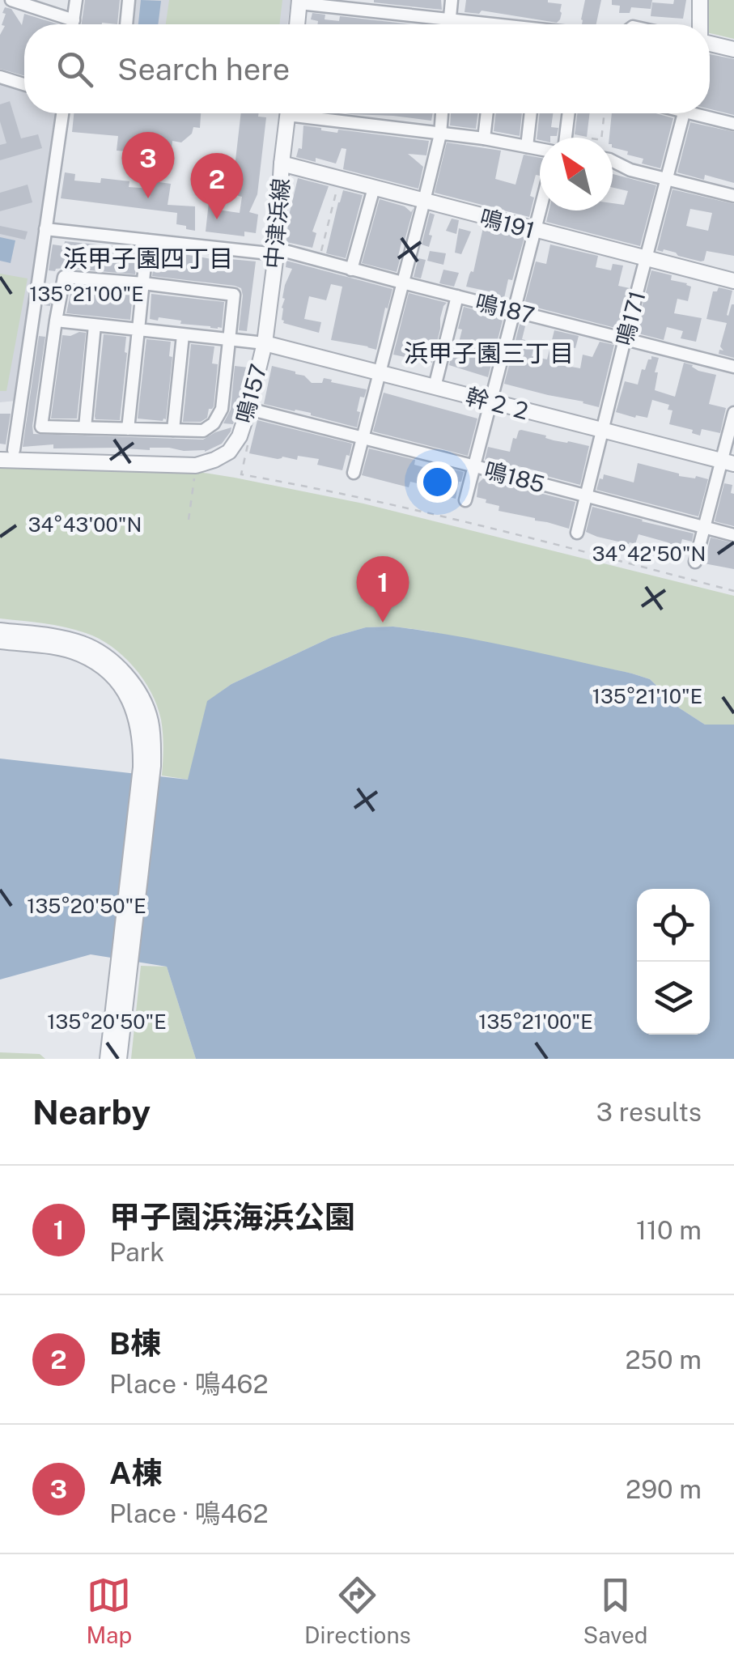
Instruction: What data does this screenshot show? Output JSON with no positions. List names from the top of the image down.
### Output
{
  "streets": {
    "street": [
      "中津浜線",
      "鳴191",
      "鳴187",
      "鳴171",
      "鳴157",
      "幹２２",
      "鳴185"
    ]
  },
  "crossings": [
    ["中津浜線", "鳴191"],
    ["中津浜線", "鳴187"],
    ["中津浜線", "鳴157"],
    ["中津浜線", "幹２２"],
    ["鳴191", "鳴171"],
    ["鳴187", "鳴171"],
    ["鳴171", "幹２２"],
    ["鳴171", "鳴185"],
    ["鳴157", "幹２２"],
    ["鳴157", "鳴185"]
  ],
  "districts": ["浜甲子園四丁目", "浜甲子園三丁目"],
  "north": "top left",
  "page": {
    "search": "Search here",
    "pins": ["3", "2", "1"],
    "heading": ["Nearby", "3 results"],
    "list": [
      {
        "mark": "1",
        "name": "甲子園浜海浜公園",
        "note": "Park",
        "value": "110 m"
      },
      {
        "mark": "2",
        "name": "B棟",
        "note": "Place · 鳴462",
        "value": "250 m"
      },
      {
        "mark": "3",
        "name": "A棟",
        "note": "Place · 鳴462",
        "value": "290 m"
      }
    ],
    "nav": ["Map", "Directions", "Saved"]
  },
  "coordinates": [
    "135°21'00\"E",
    "34°43'00\"N",
    "34°42'50\"N",
    "135°21'10\"E",
    "135°20'50\"E"
  ]
}
